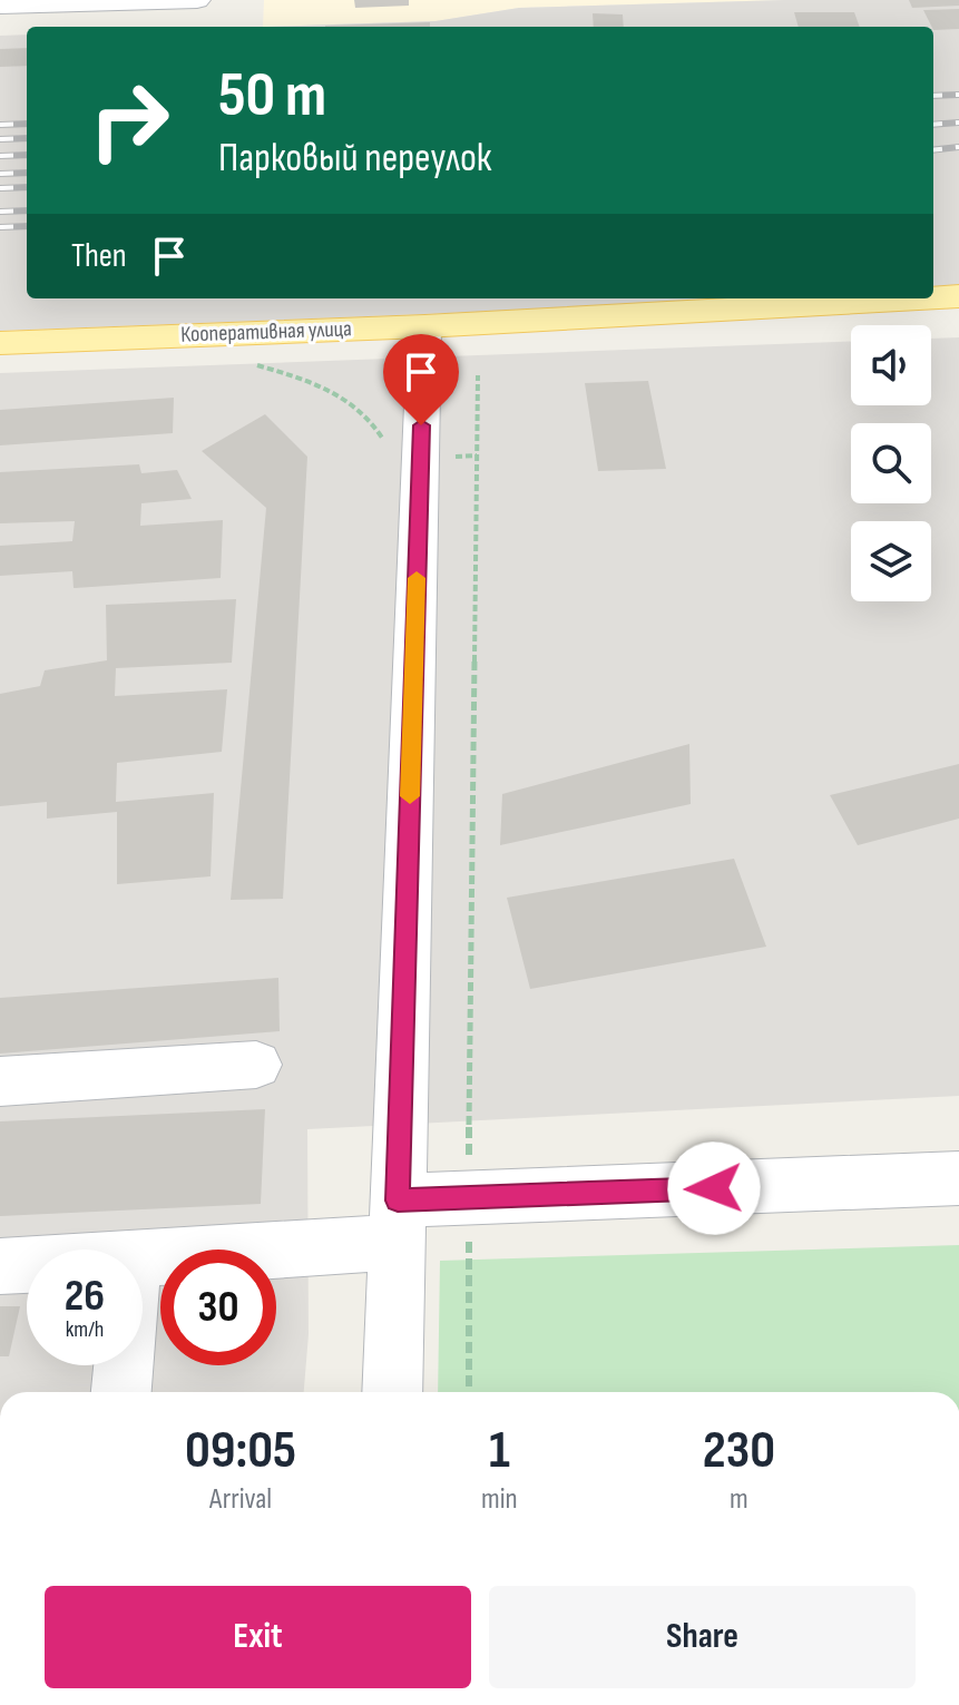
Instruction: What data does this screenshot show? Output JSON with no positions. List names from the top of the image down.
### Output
{
  "streets": {
    "main road": ["Кооперативная улица"]
  },
  "page": {
    "turn": ["50 m", "Парковый переулок"],
    "then": "Then",
    "speed": "26 km/h",
    "limit": "30",
    "eta": [
      "09:05",
      "Arrival",
      "1",
      "min",
      "230",
      "m"
    ],
    "buttons": ["Exit", "Share"]
  }
}
